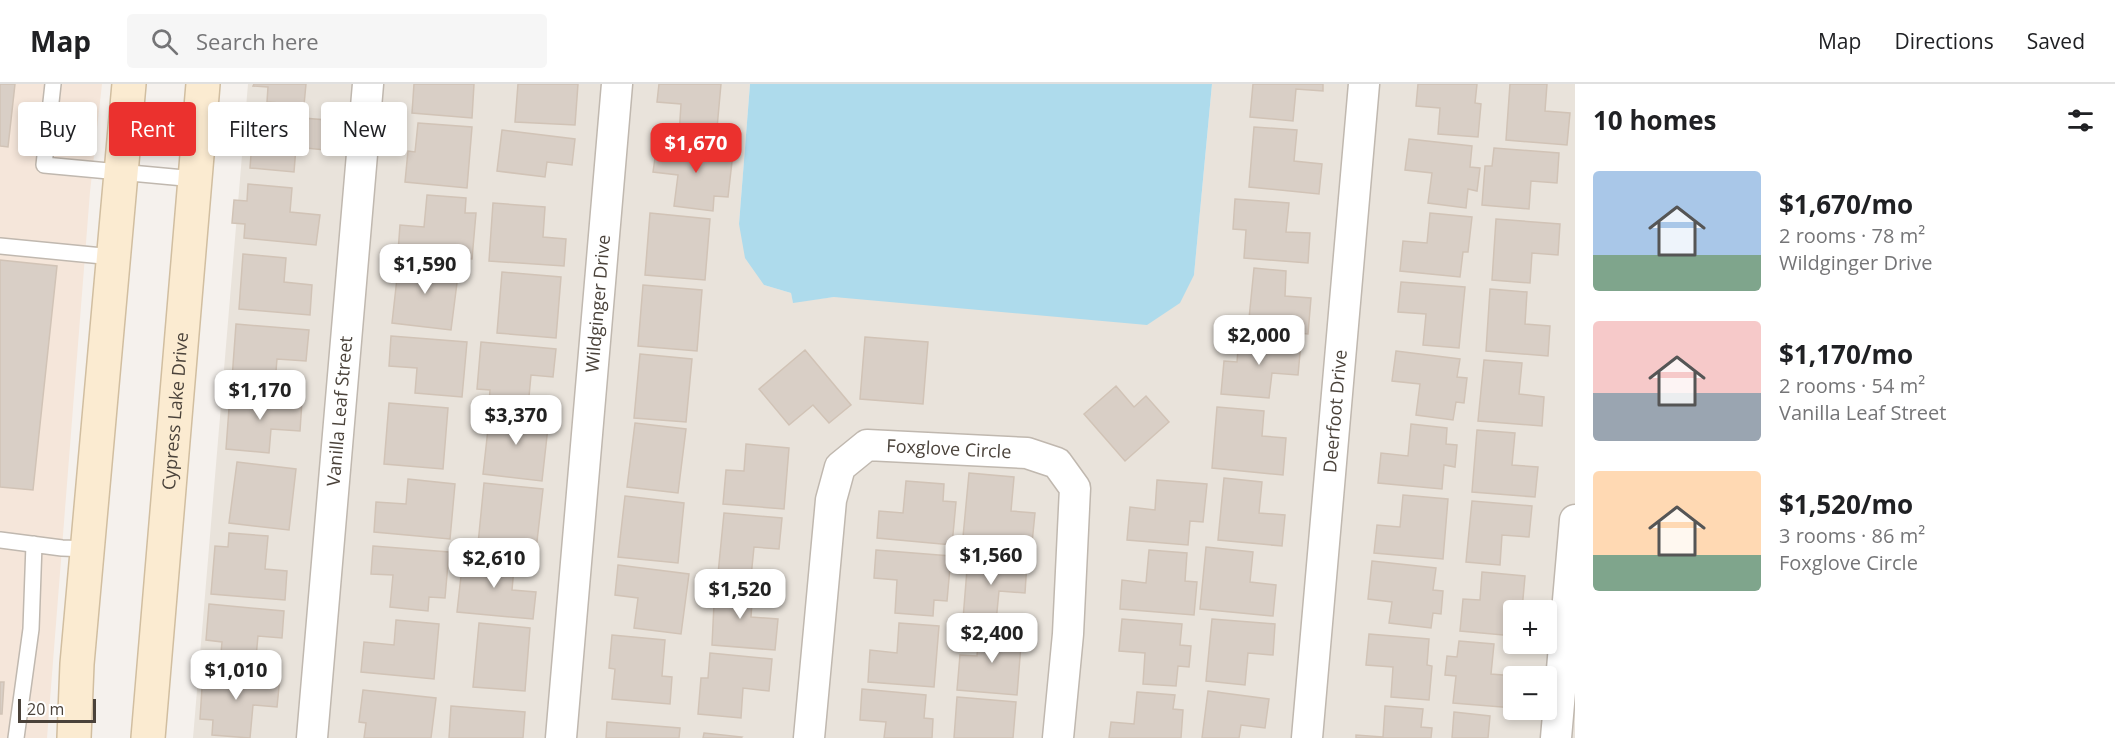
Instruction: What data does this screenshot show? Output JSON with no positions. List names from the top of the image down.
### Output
{
  "streets": {
    "main road": ["Cypress Lake Drive"],
    "street": [
      "Wildginger Drive",
      "Vanilla Leaf Street",
      "Deerfoot Drive",
      "Foxglove Circle"
    ]
  },
  "scale_bar": "20 m",
  "page": {
    "header": "Map",
    "search": "Search here",
    "nav": ["Map", "Directions", "Saved"],
    "heading": "10 homes",
    "chip": [
      "Buy",
      "Rent",
      "Filters",
      "New"
    ],
    "price": [
      "$1,670",
      "$1,590",
      "$2,000",
      "$1,170",
      "$3,370",
      "$1,560",
      "$2,610",
      "$1,520",
      "$2,400",
      "$1,010"
    ],
    "list": [
      {
        "name": "$1,670/mo",
        "note": "2 rooms · 78 m² · Wildginger Drive"
      },
      {
        "name": "$1,170/mo",
        "note": "2 rooms · 54 m² · Vanilla Leaf Street"
      },
      {
        "name": "$1,520/mo",
        "note": "3 rooms · 86 m² · Foxglove Circle"
      }
    ],
    "map_buttons": ["+", "−"],
    "scale": "20 m"
  }
}
